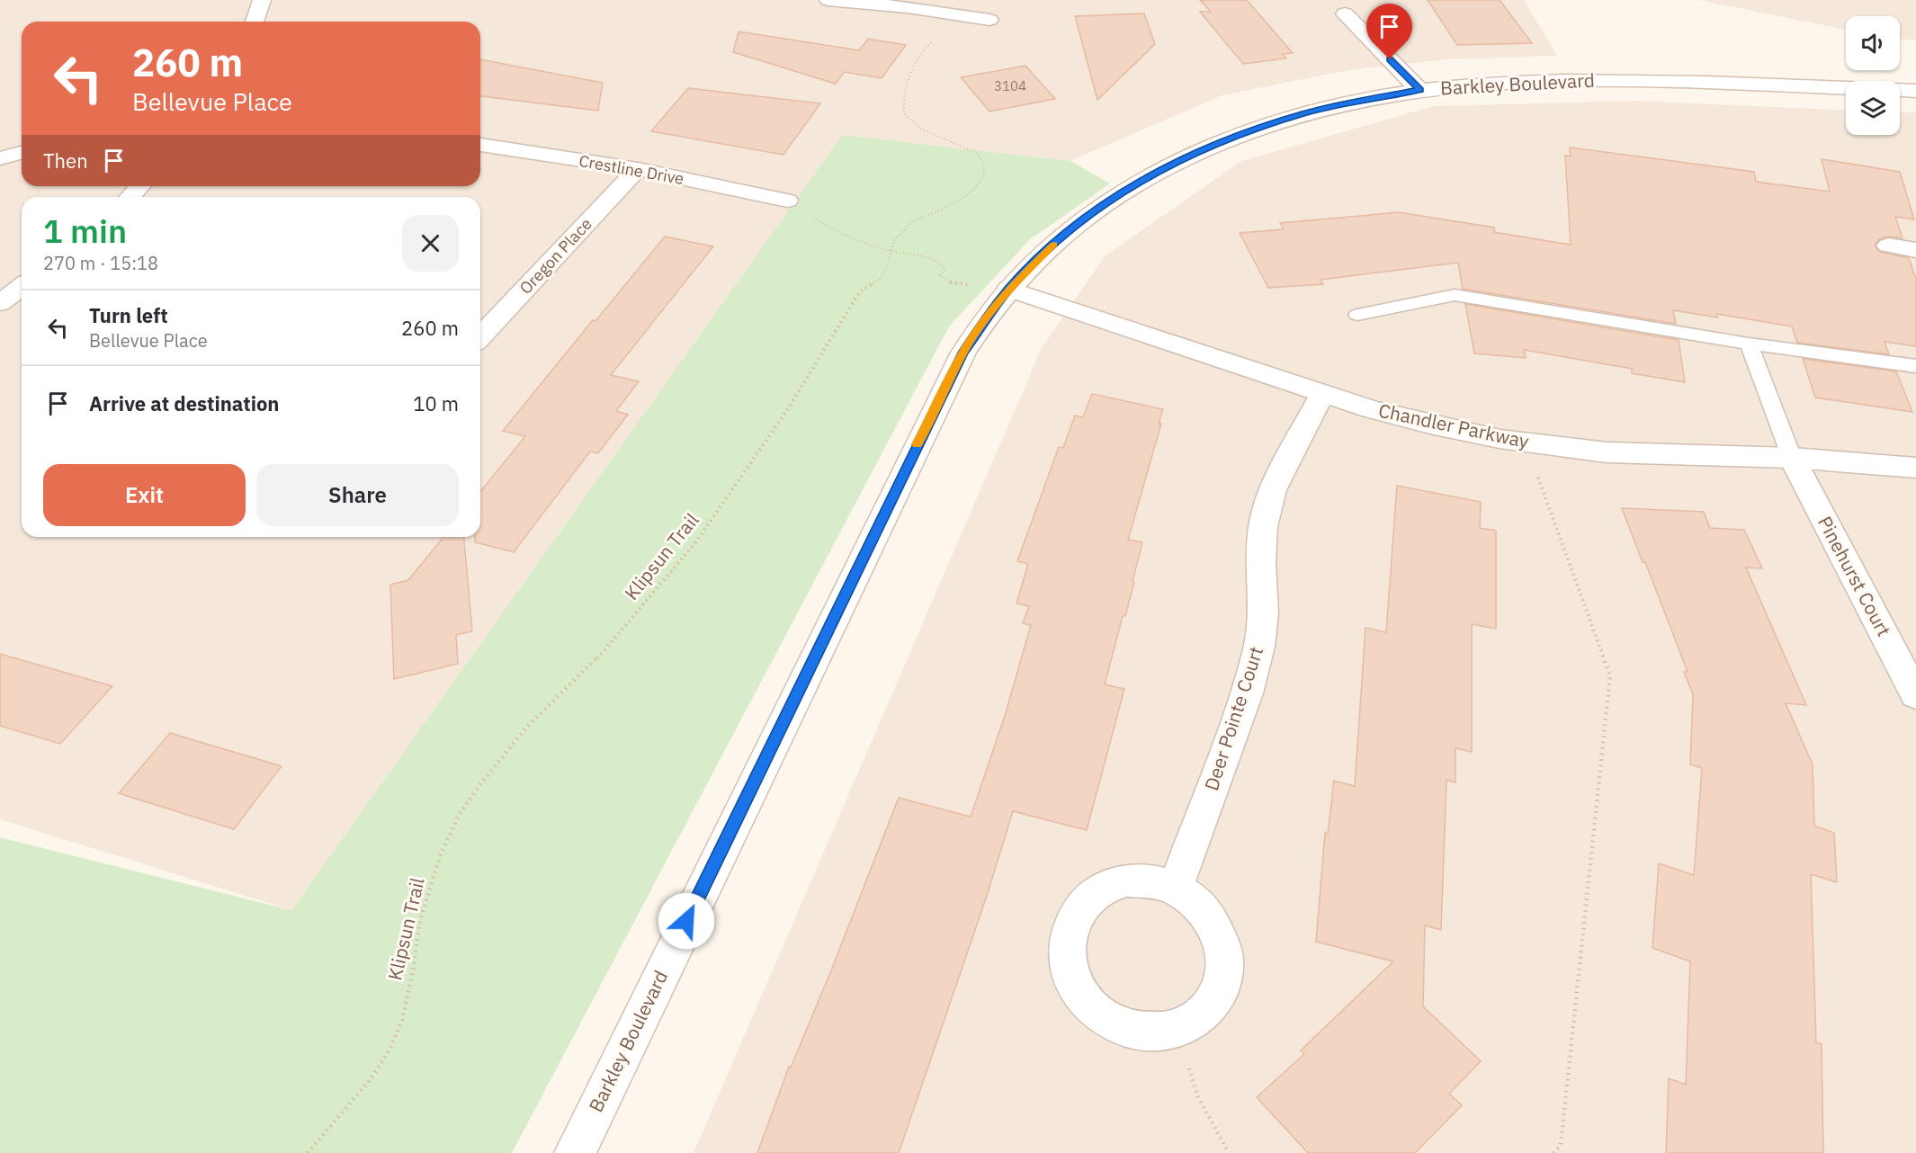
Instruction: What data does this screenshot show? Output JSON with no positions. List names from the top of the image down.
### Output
{
  "streets": {
    "street": [
      "Barkley Boulevard",
      "Crestline Drive",
      "Oregon Place",
      "Chandler Parkway",
      "Pinehurst Court",
      "Deer Pointe Court"
    ],
    "path": ["Klipsun Trail"]
  },
  "crossings": [
    ["Barkley Boulevard", "Chandler Parkway"],
    ["Crestline Drive", "Oregon Place"],
    ["Chandler Parkway", "Pinehurst Court"],
    ["Chandler Parkway", "Deer Pointe Court"]
  ],
  "house_numbers": ["3104"],
  "page": {
    "turn": ["260 m", "Bellevue Place"],
    "then": "Then",
    "heading": ["1 min", "270 m · 15:18"],
    "list": [
      {
        "name": "Turn left",
        "note": "Bellevue Place",
        "value": "260 m"
      },
      {
        "name": "Arrive at destination",
        "value": "10 m"
      }
    ],
    "buttons": ["Exit", "Share"]
  }
}
